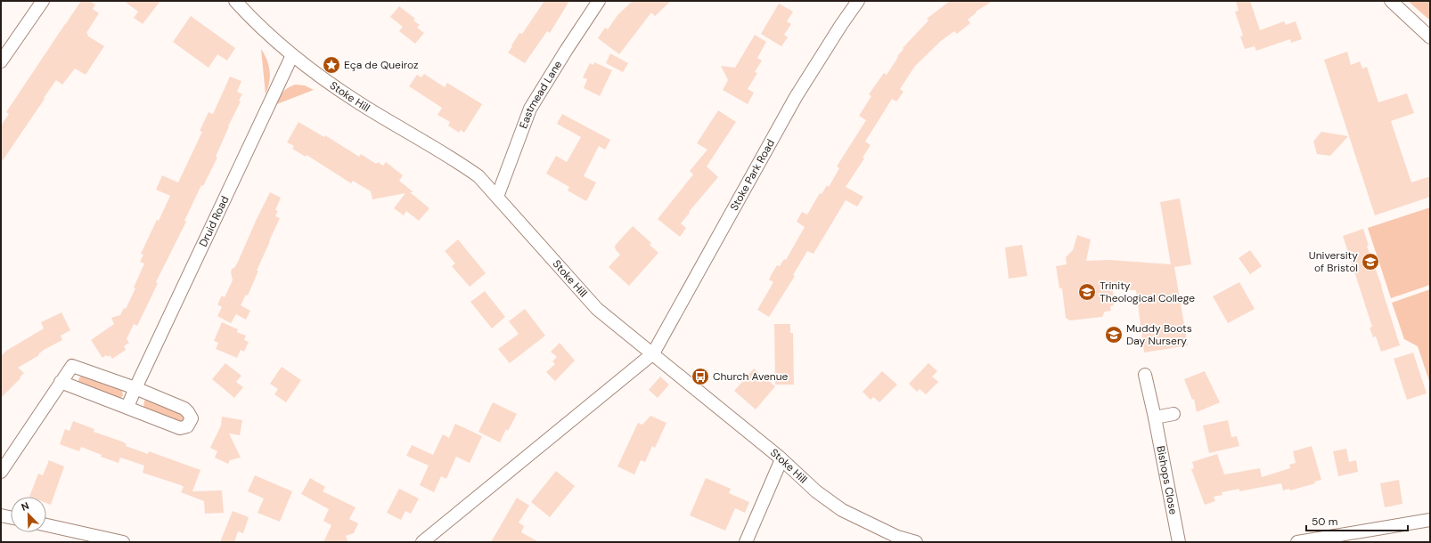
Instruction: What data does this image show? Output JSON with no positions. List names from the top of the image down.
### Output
{
  "streets": {
    "street": [
      "Eastmead Lane",
      "Stoke Hill",
      "Stoke Park Road",
      "Druid Road",
      "Bishops Close"
    ]
  },
  "crossings": [
    ["Eastmead Lane", "Stoke Hill"],
    ["Stoke Hill", "Stoke Park Road"],
    ["Stoke Hill", "Druid Road"]
  ],
  "places": {
    "place": ["Eça de Queiroz"],
    "school or university": ["University of Bristol", "Trinity Theological College", "Muddy Boots Day Nursery"],
    "bus stop": ["Church Avenue"]
  },
  "scale_bar": "50 m",
  "north": "top left"
}
